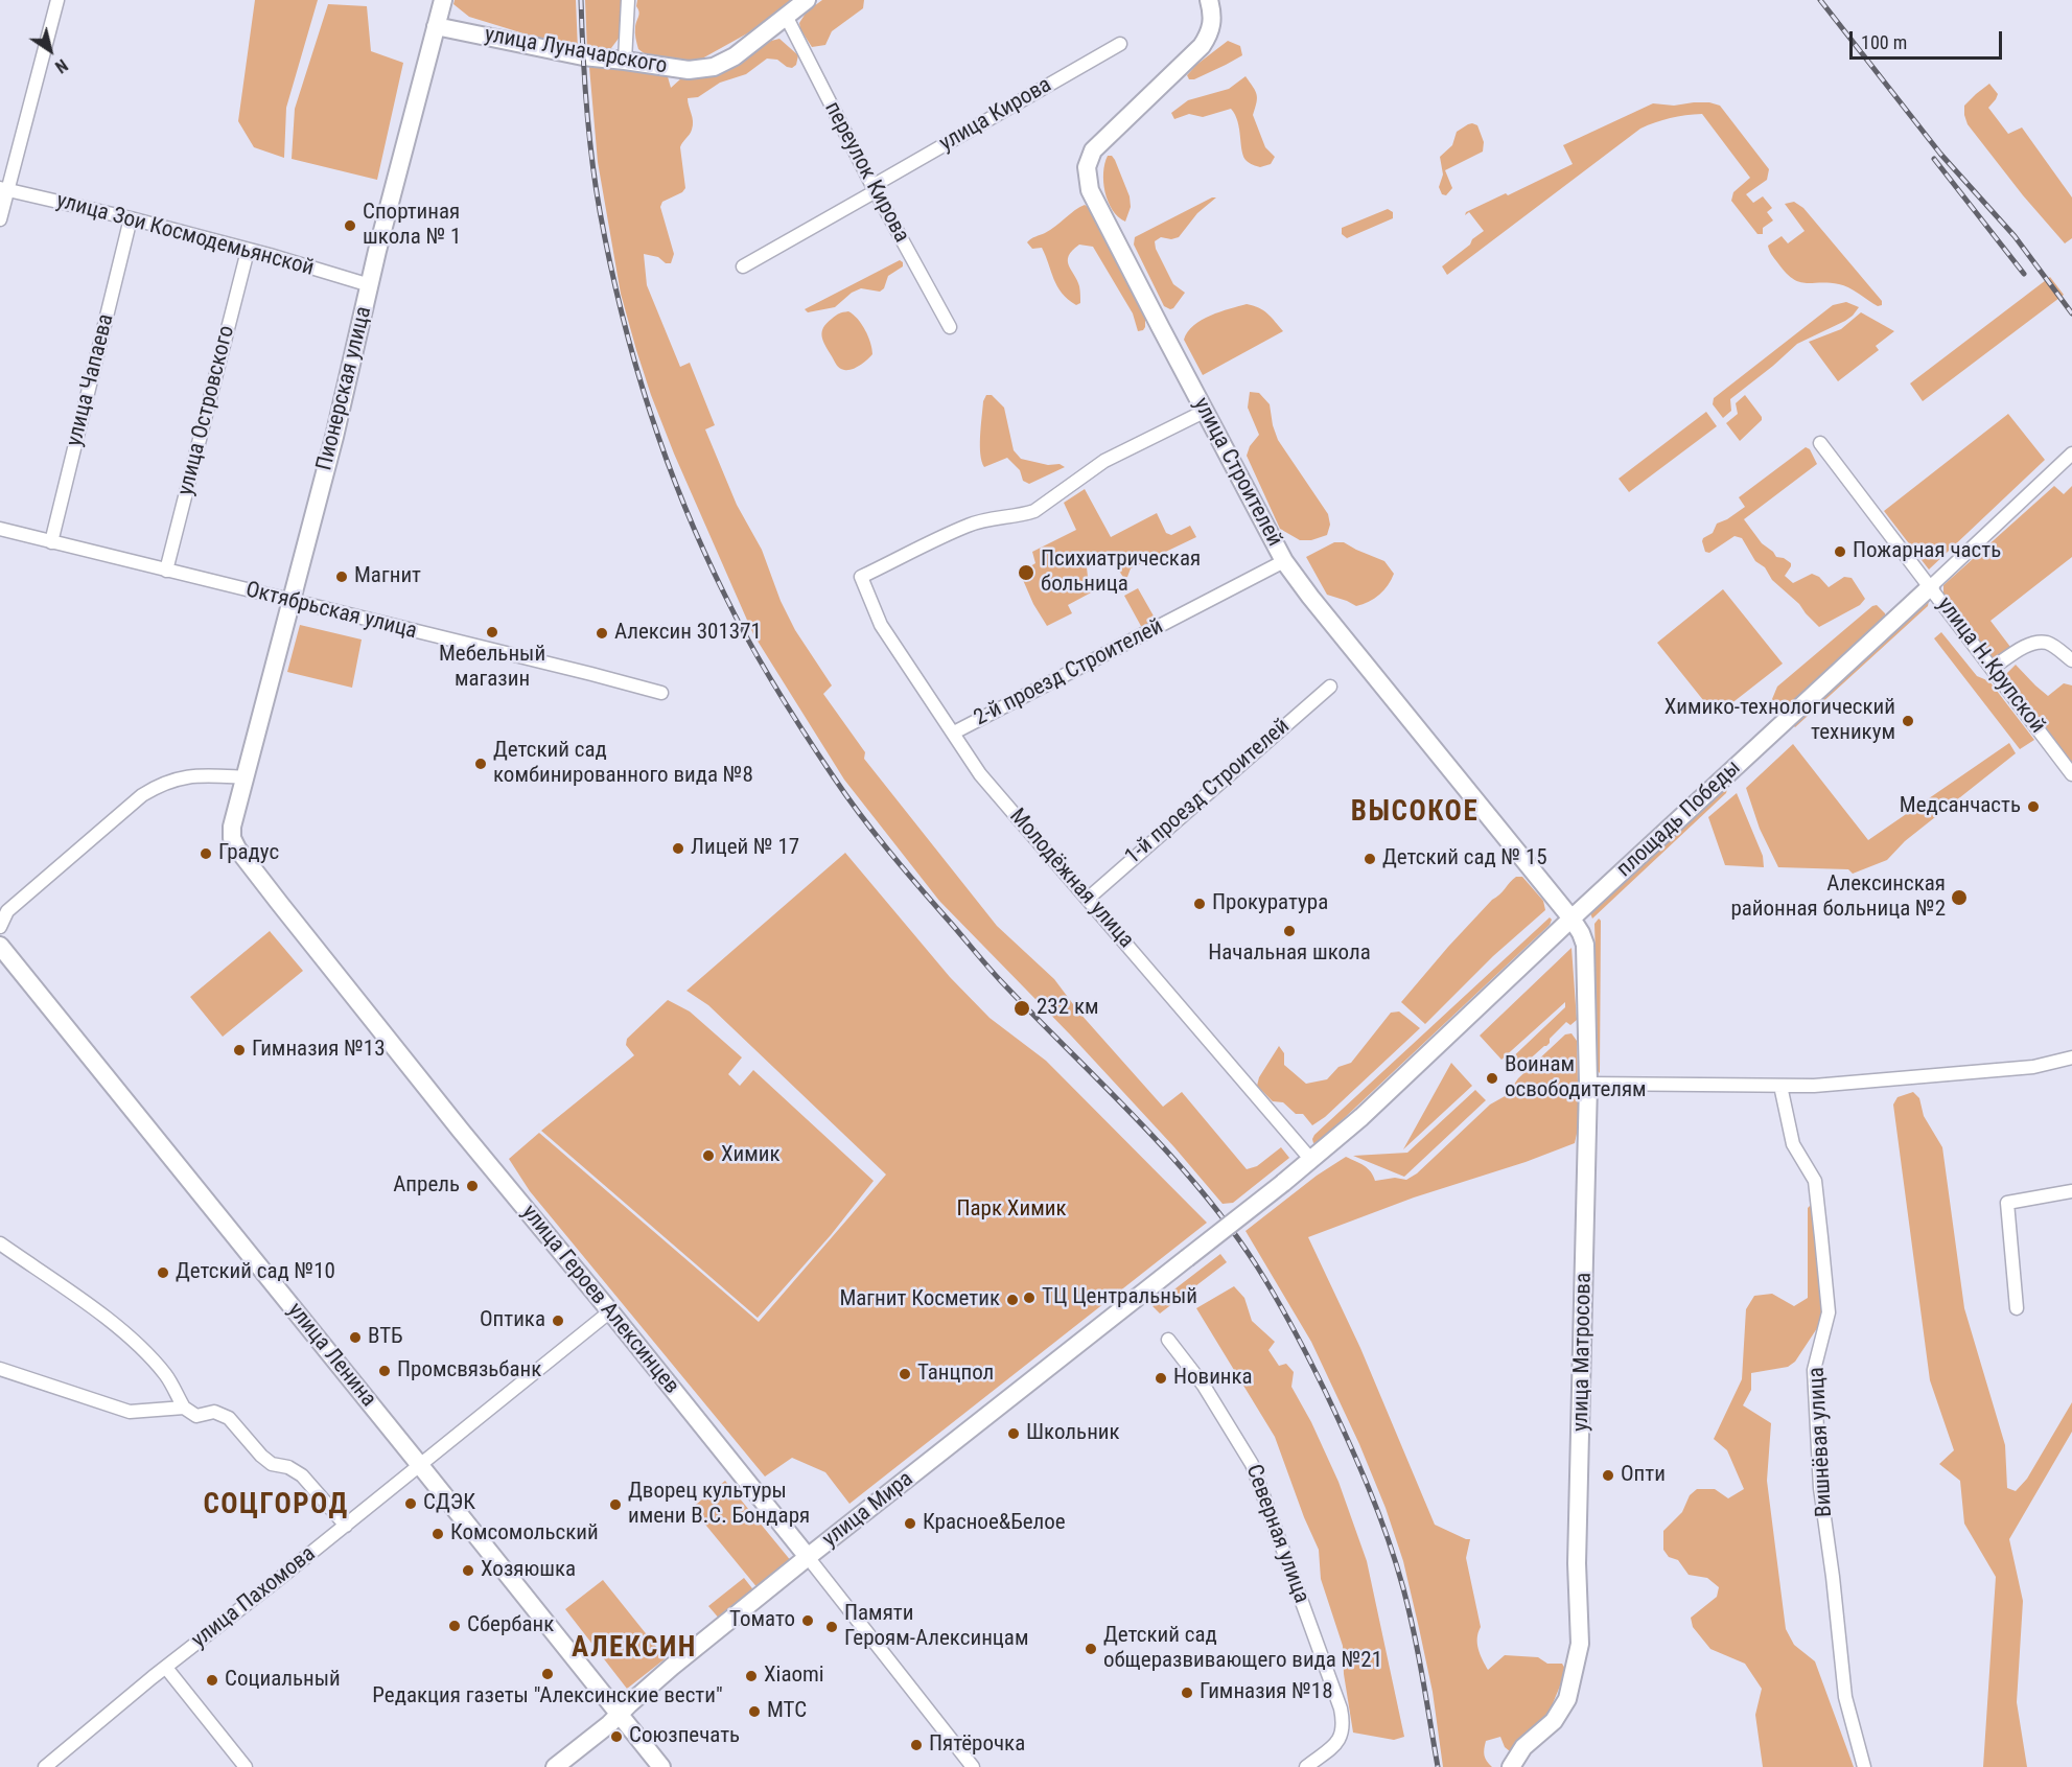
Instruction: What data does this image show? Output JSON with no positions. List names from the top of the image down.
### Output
{
  "streets": {
    "street": [
      "улица Луначарского",
      "улица Кирова",
      "переулок Кирова",
      "улица Зои Космодемьянской",
      "улица Чапаева",
      "Пионерская улица",
      "улица Островского",
      "улица Строителей",
      "Октябрьская улица",
      "улица Н.Крупской",
      "2-й проезд Строителей",
      "1-й проезд Строителей",
      "площадь Победы",
      "Молодёжная улица",
      "улица Героев Алексинцев",
      "улица Матросова",
      "улица Ленина",
      "Вишнёвая улица",
      "улица Мира",
      "Северная улица",
      "улица Пахомова"
    ]
  },
  "crossings": [
    ["улица Луначарского", "переулок Кирова"],
    ["улица Луначарского", "Пионерская улица"],
    ["улица Кирова", "переулок Кирова"],
    ["улица Зои Космодемьянской", "улица Чапаева"],
    ["улица Зои Космодемьянской", "Пионерская улица"],
    ["улица Зои Космодемьянской", "улица Островского"],
    ["улица Чапаева", "Октябрьская улица"],
    ["Пионерская улица", "Октябрьская улица"],
    ["Пионерская улица", "улица Героев Алексинцев"],
    ["улица Островского", "Октябрьская улица"],
    ["улица Строителей", "2-й проезд Строителей"],
    ["улица Строителей", "площадь Победы"],
    ["улица Строителей", "Молодёжная улица"],
    ["улица Строителей", "улица Матросова"],
    ["улица Н.Крупской", "площадь Победы"],
    ["2-й проезд Строителей", "Молодёжная улица"],
    ["1-й проезд Строителей", "Молодёжная улица"],
    ["площадь Победы", "Молодёжная улица"],
    ["площадь Победы", "улица Матросова"],
    ["площадь Победы", "улица Мира"],
    ["улица Героев Алексинцев", "улица Мира"],
    ["улица Героев Алексинцев", "улица Пахомова"],
    ["улица Ленина", "улица Мира"],
    ["улица Ленина", "улица Пахомова"]
  ],
  "districts": ["ВЫСОКОЕ", "СОЦГОРОД", "АЛЕКСИН"],
  "parks": ["Парк Химик"],
  "places": [
    "Спортиная школа № 1",
    "Пожарная часть",
    "Психиатрическая больница",
    "Магнит",
    "Мебельный магазин",
    "Алексин 301371",
    "Химико-технологический техникум",
    "Детский сад комбинированного вида №8",
    "Медсанчасть",
    "Лицей № 17",
    "Градус",
    "Детский сад № 15",
    "Алексинская районная больница №2",
    "Прокуратура",
    "Начальная школа",
    "232 км",
    "Гимназия №13",
    "Воинам освободителям",
    "Химик",
    "Апрель",
    "Детский сад №10",
    "ТЦ Центральный",
    "Магнит Косметик",
    "Оптика",
    "ВТБ",
    "Промсвязьбанк",
    "Танцпол",
    "Новинка",
    "Школьник",
    "Опти",
    "СДЭК",
    "Дворец культуры имени В.С. Бондаря",
    "Красное&Белое",
    "Комсомольский",
    "Хозяюшка",
    "Томато",
    "Сбербанк",
    "Памяти Героям-Алексинцам",
    "Детский сад общеразвивающего вида №21",
    "Редакция газеты \"Алексинские вести\"",
    "Xiaomi",
    "Социальный",
    "Гимназия №18",
    "МТС",
    "Союзпечать",
    "Пятёрочка"
  ],
  "scale_bar": "100 m",
  "north": "bottom right"
}
